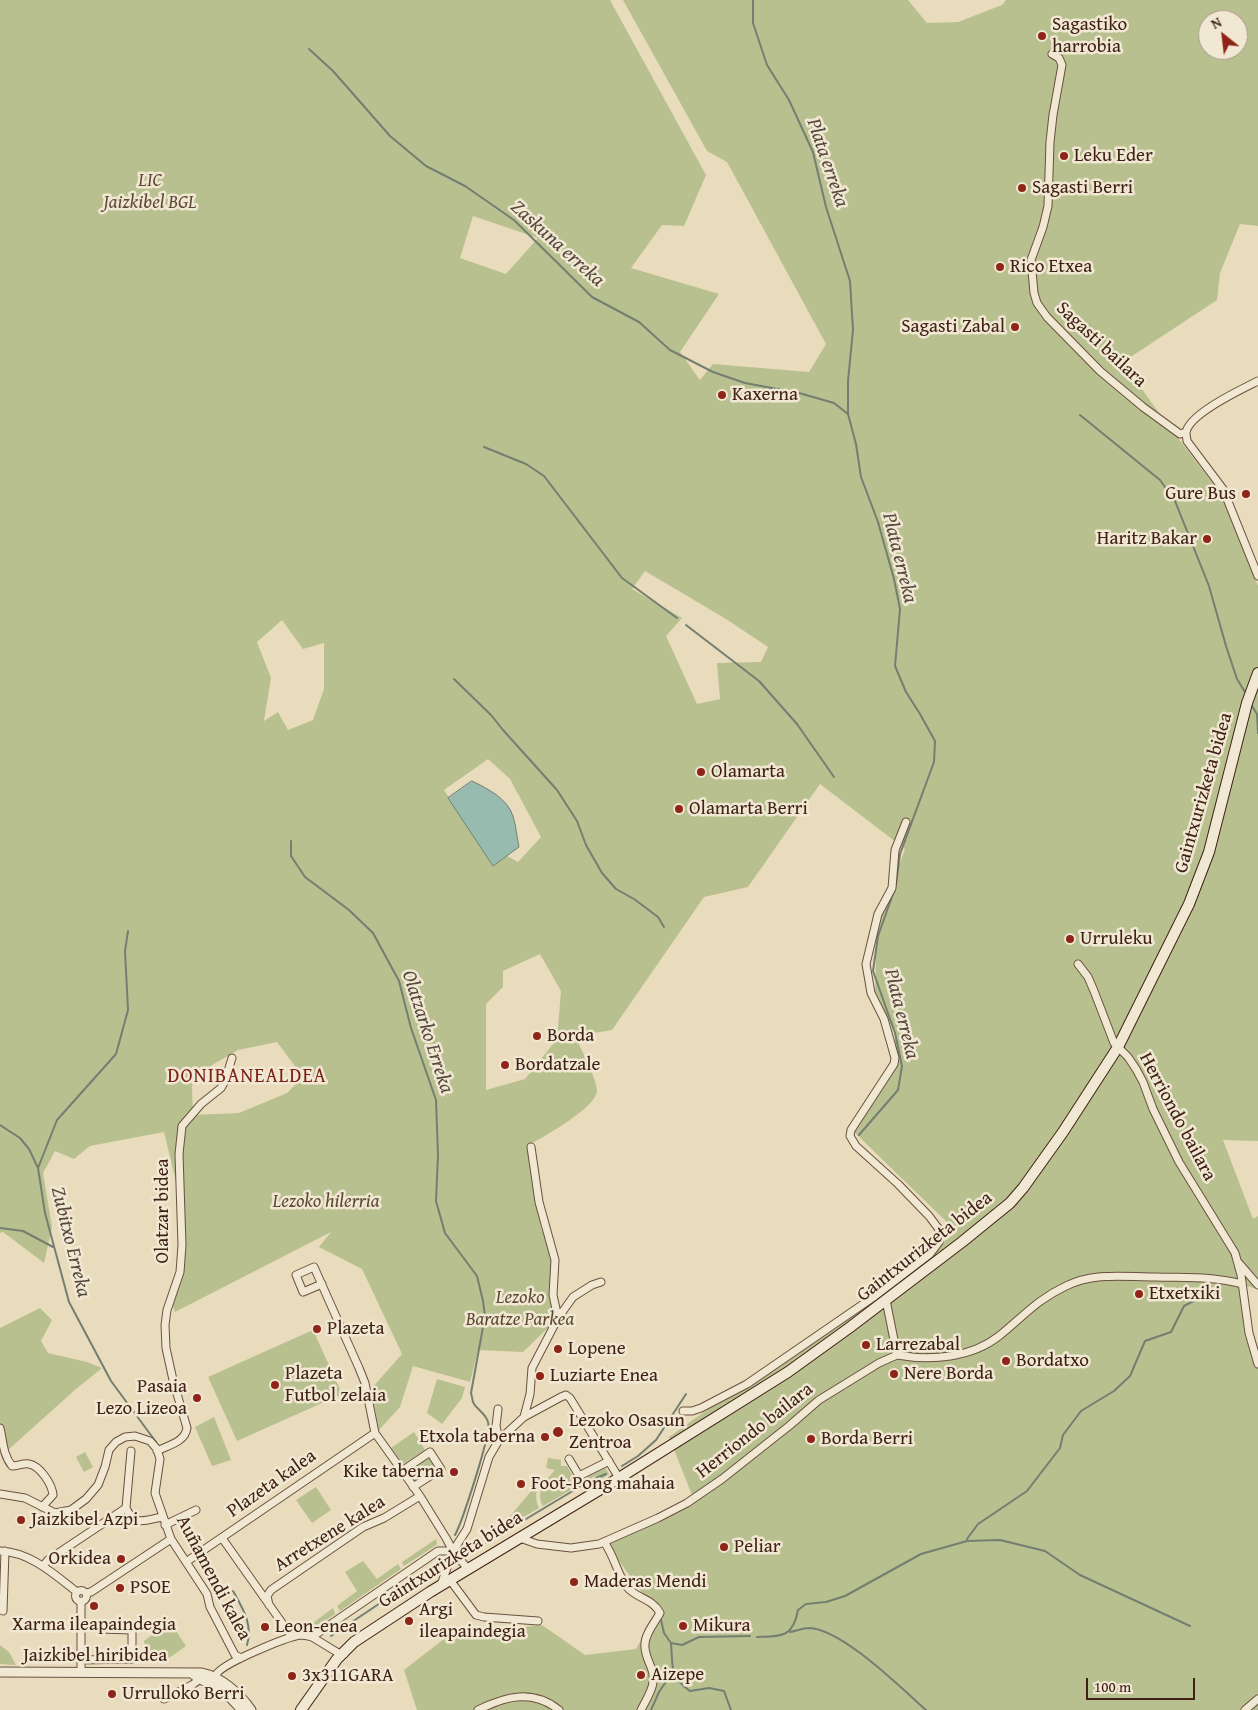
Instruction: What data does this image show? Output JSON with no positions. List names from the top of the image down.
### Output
{
  "streets": {
    "main road": ["Gaintxurizketa bidea"],
    "street": [
      "Sagasti bailara",
      "Herriondo bailara",
      "Olatzar bidea",
      "Plazeta kalea",
      "Arretxene kalea",
      "Auñamendi kalea",
      "Jaizkibel hiribidea"
    ]
  },
  "crossings": [
    ["Gaintxurizketa bidea", "Herriondo bailara"],
    ["Olatzar bidea", "Auñamendi kalea"],
    ["Plazeta kalea", "Arretxene kalea"],
    ["Plazeta kalea", "Auñamendi kalea"]
  ],
  "districts": ["DONIBANEALDEA"],
  "water": [
    "Plata erreka",
    "Zaskuna erreka",
    "Olatzarko Erreka",
    "Zubitxo Erreka"
  ],
  "parks": ["LIC Jaizkibel BGL", "Lezoko hilerria", "Lezoko Baratze Parkea"],
  "places": [
    "Sagastiko harrobia",
    "Leku Eder",
    "Sagasti Berri",
    "Rico Etxea",
    "Sagasti Zabal",
    "Kaxerna",
    "Gure Bus",
    "Haritz Bakar",
    "Olamarta",
    "Olamarta Berri",
    "Urruleku",
    "Borda",
    "Bordatzale",
    "Etxetxiki",
    "Plazeta",
    "Larrezabal",
    "Lopene",
    "Bordatxo",
    "Nere Borda",
    "Luziarte Enea",
    "Plazeta Futbol zelaia",
    "Pasaia Lezo Lizeoa",
    "Lezoko Osasun Zentroa",
    "Etxola taberna",
    "Borda Berri",
    "Kike taberna",
    "Foot-Pong mahaia",
    "Jaizkibel Azpi",
    "Peliar",
    "Orkidea",
    "Maderas Mendi",
    "PSOE",
    "Xarma ileapaindegia",
    "Argi ileapaindegia",
    "Mikura",
    "Leon-enea",
    "Aizepe",
    "3x311GARA",
    "Urrulloko Berri"
  ],
  "scale_bar": "100 m",
  "north": "top left"
}
